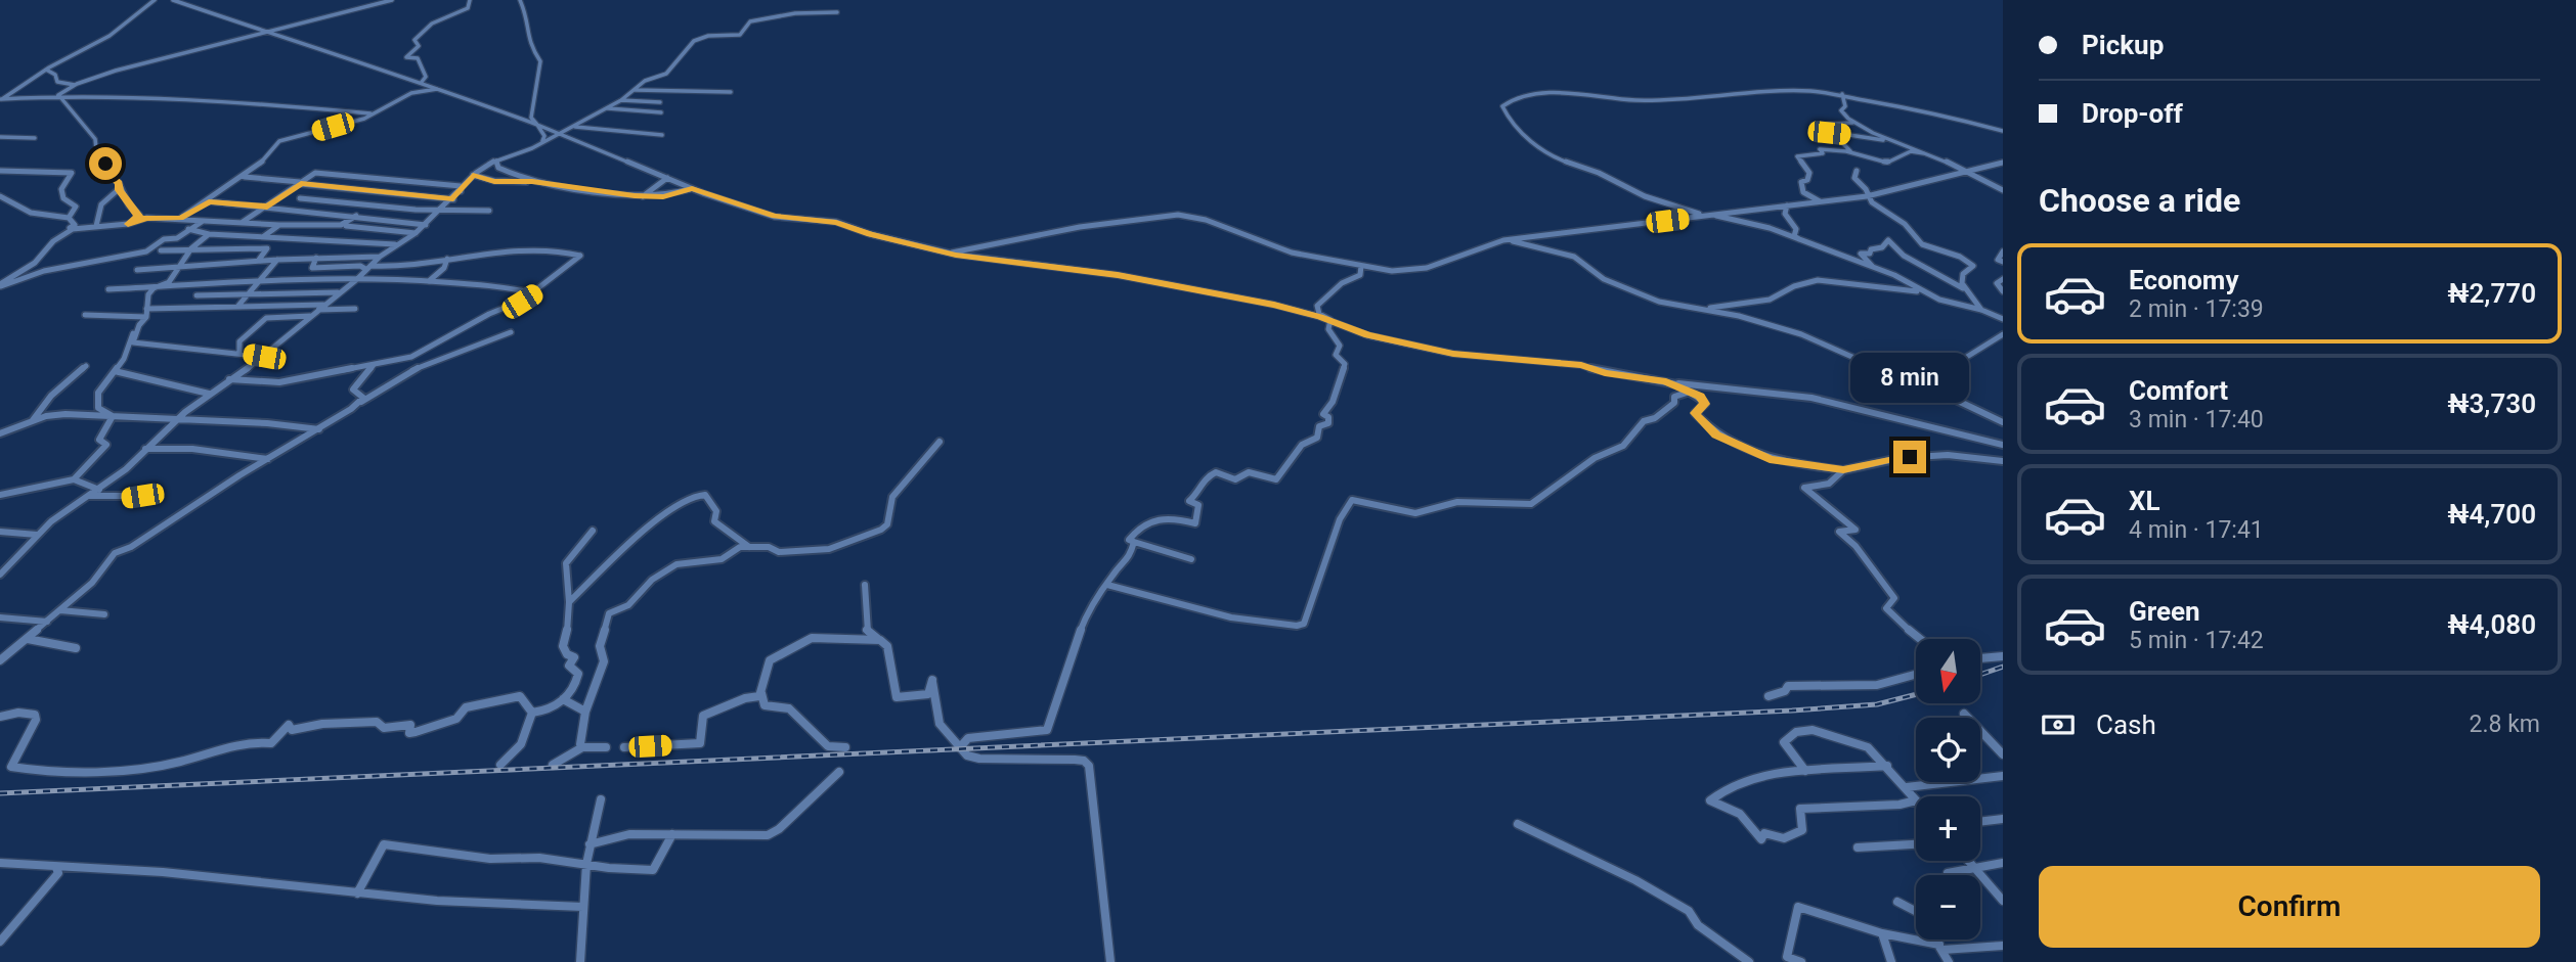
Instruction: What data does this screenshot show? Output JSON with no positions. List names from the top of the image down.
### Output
{
  "north": "bottom",
  "page": {
    "banner": ["Pickup", "Drop-off"],
    "heading": "Choose a ride",
    "list": [
      {
        "name": "Economy",
        "note": "2 min · 17:39",
        "value": "₦2,770"
      },
      {
        "name": "Comfort",
        "note": "3 min · 17:40",
        "value": "₦3,730"
      },
      {
        "name": "XL",
        "note": "4 min · 17:41",
        "value": "₦4,700"
      },
      {
        "name": "Green",
        "note": "5 min · 17:42",
        "value": "₦4,080"
      }
    ],
    "bubble": "8 min",
    "map_buttons": ["+", "−"],
    "pay": ["Cash", "2.8 km"],
    "buttons": "Confirm"
  }
}
